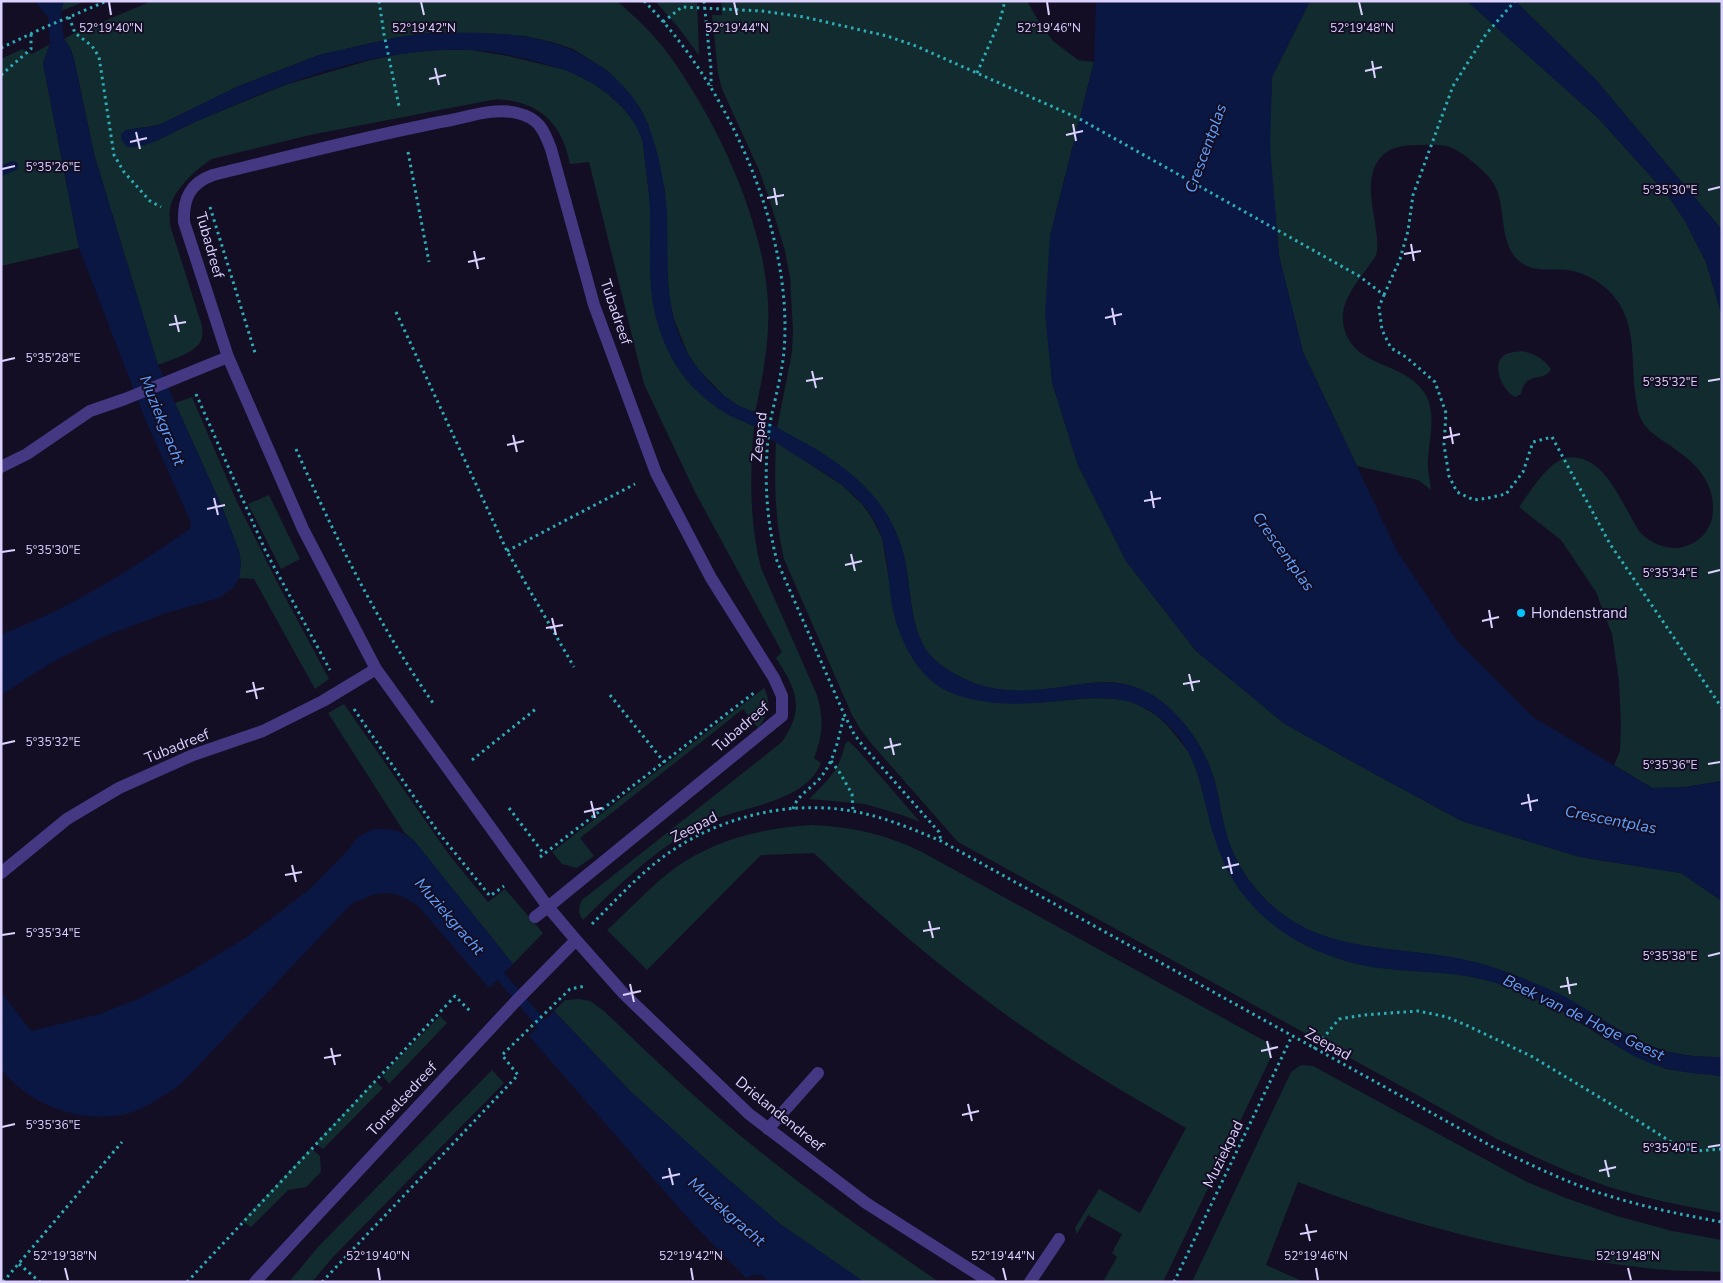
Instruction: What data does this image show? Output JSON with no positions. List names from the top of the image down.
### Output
{
  "streets": {
    "street": ["Tubadreef", "Tonselsedreef", "Drielandendreef"],
    "path": ["Zeepad", "Muziekpad"]
  },
  "crossings": [
    ["Tubadreef", "Zeepad"],
    ["Tubadreef", "Tonselsedreef"],
    ["Tubadreef", "Drielandendreef"],
    ["Zeepad", "Tonselsedreef"],
    ["Zeepad", "Drielandendreef"],
    ["Zeepad", "Muziekpad"],
    ["Tonselsedreef", "Drielandendreef"]
  ],
  "water": ["Crescentplas", "Muziekgracht", "Beek van de Hoge Geest"],
  "places": ["Hondenstrand"],
  "coordinates": [
    "52°19'40\"N",
    "52°19'42\"N",
    "52°19'44\"N",
    "52°19'46\"N",
    "52°19'48\"N",
    "5°35'26\"E",
    "5°35'30\"E",
    "5°35'28\"E",
    "5°35'32\"E",
    "5°35'34\"E",
    "5°35'36\"E",
    "5°35'38\"E",
    "5°35'40\"E",
    "52°19'38\"N"
  ]
}
